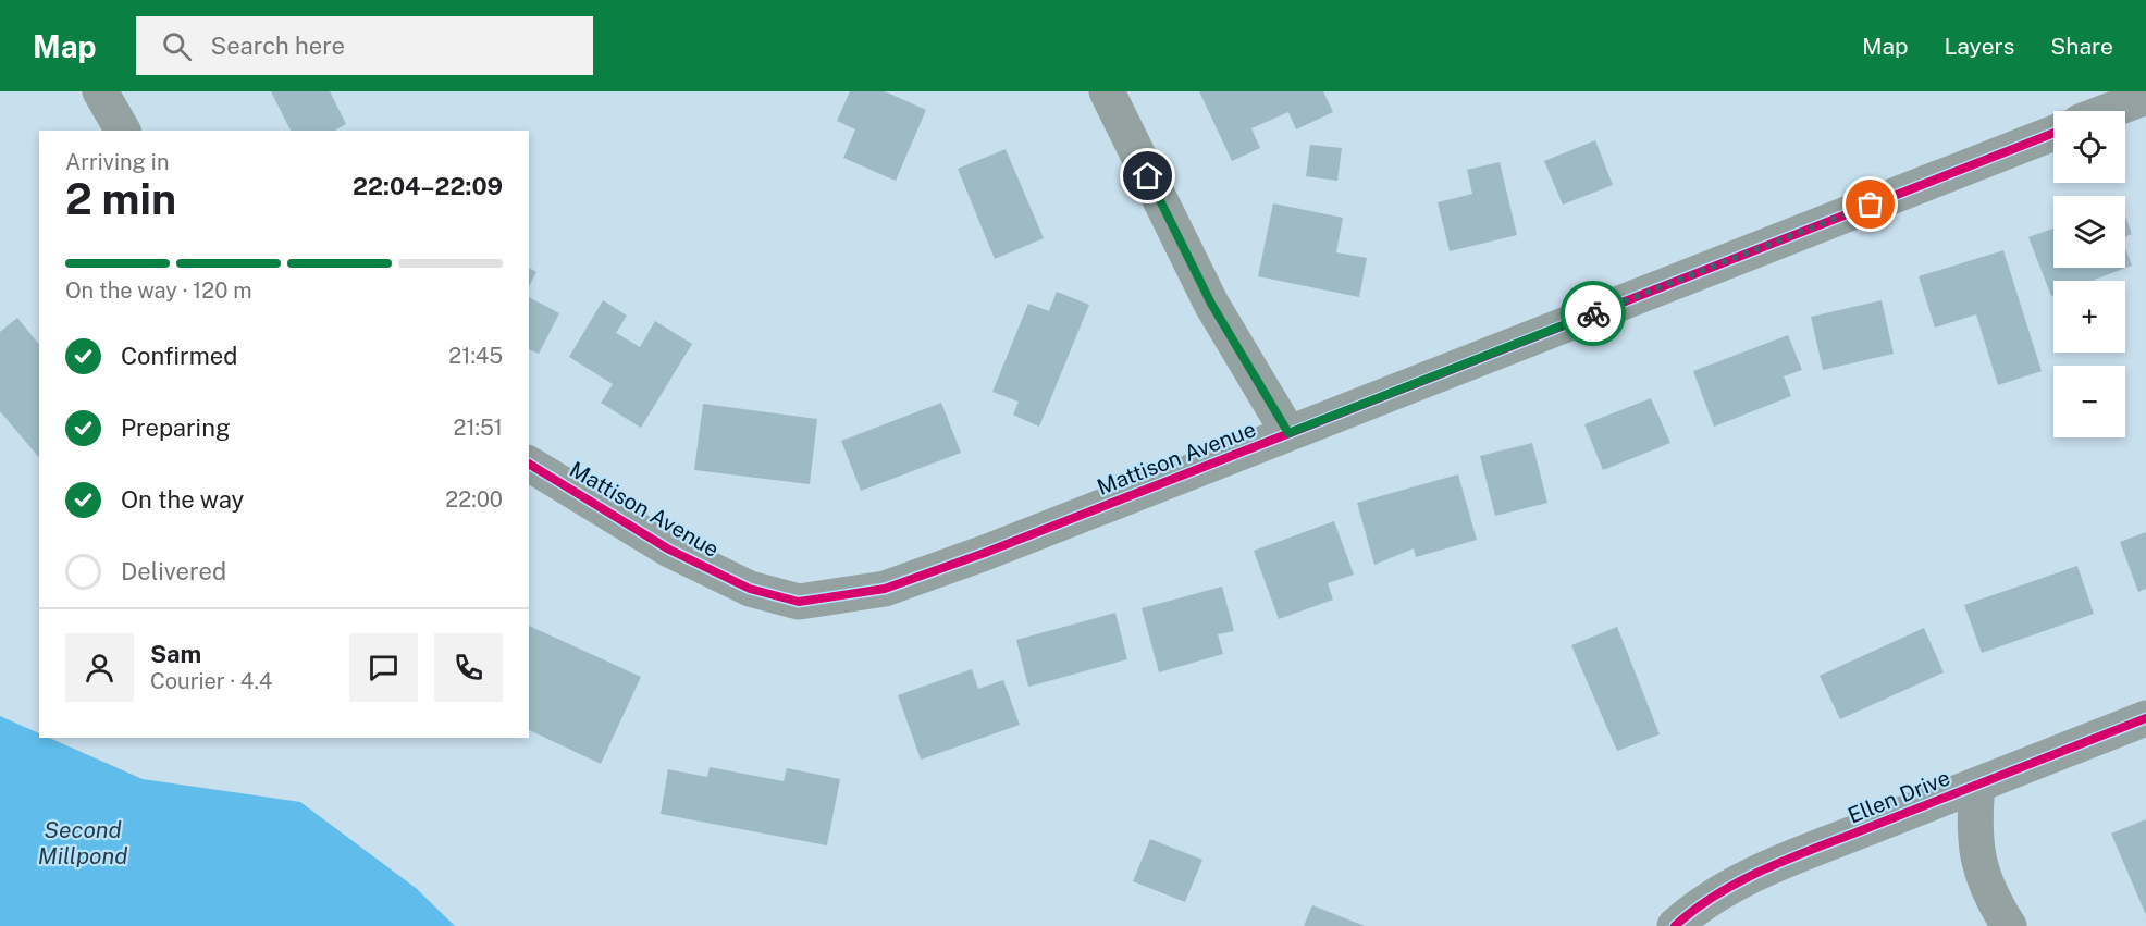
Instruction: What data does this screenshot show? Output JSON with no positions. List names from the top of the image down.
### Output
{
  "streets": {
    "street": ["Mattison Avenue", "Ellen Drive"]
  },
  "water": ["Second Millpond"],
  "page": {
    "header": "Map",
    "search": "Search here",
    "nav": ["Map", "Layers", "Share"],
    "map_buttons": ["+", "−"],
    "heading": ["2 min", "Arriving in", "22:04–22:09"],
    "panel": ["Sam", "Courier · 4.4"],
    "bar": "On the way · 120 m",
    "list": [
      ["Confirmed", "21:45"],
      ["Preparing", "21:51"],
      ["On the way", "22:00"],
      "Delivered"
    ]
  }
}
